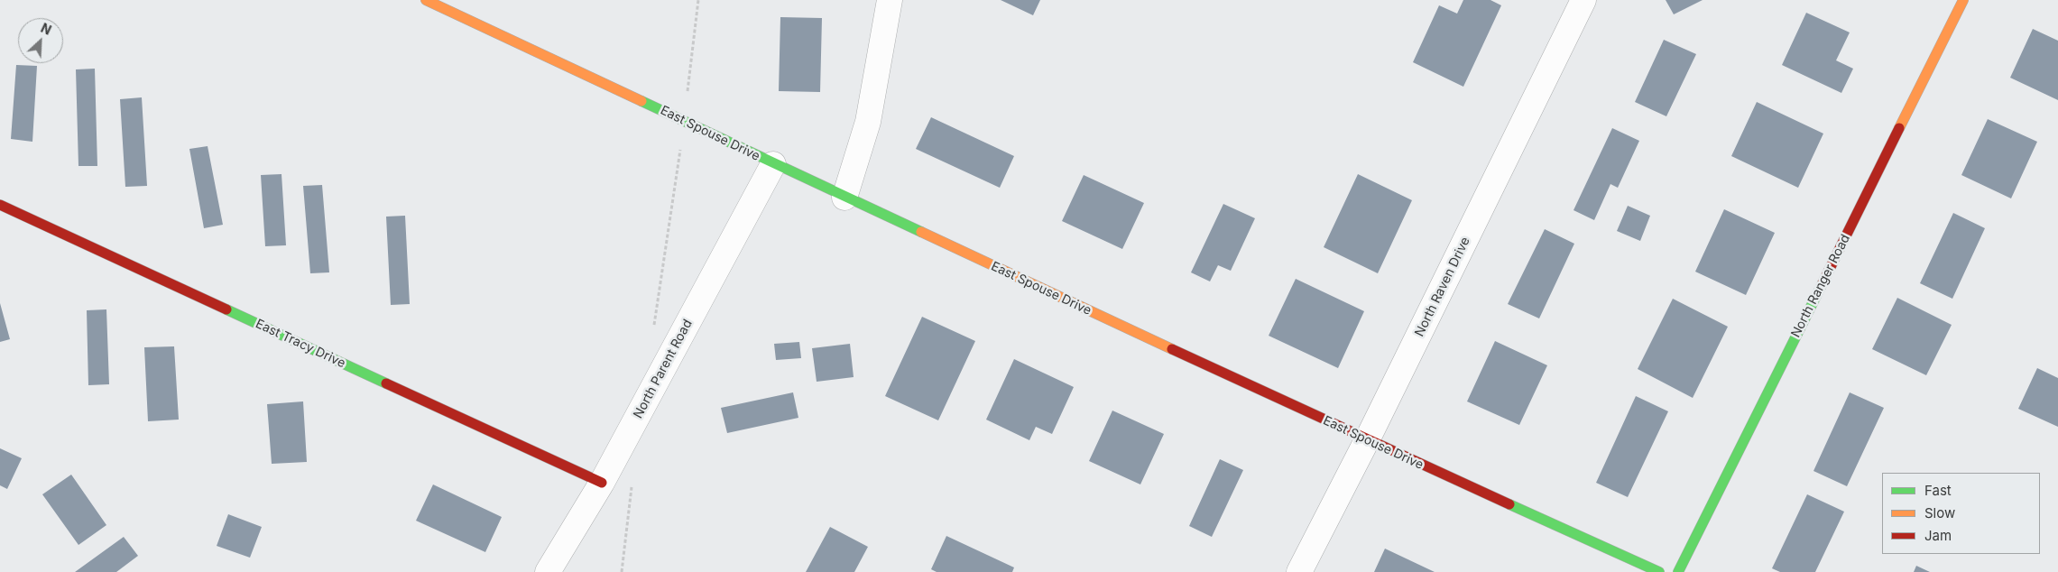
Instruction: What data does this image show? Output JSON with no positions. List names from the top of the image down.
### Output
{
  "streets": {
    "street": [
      "East Spouse Drive",
      "North Ranger Road",
      "North Raven Drive",
      "East Tracy Drive",
      "North Parent Road"
    ]
  },
  "crossings": [
    ["East Spouse Drive", "North Raven Drive"],
    ["East Spouse Drive", "North Parent Road"],
    ["East Tracy Drive", "North Parent Road"]
  ],
  "legend": ["Fast", "Slow", "Jam"],
  "north": "top right"
}
